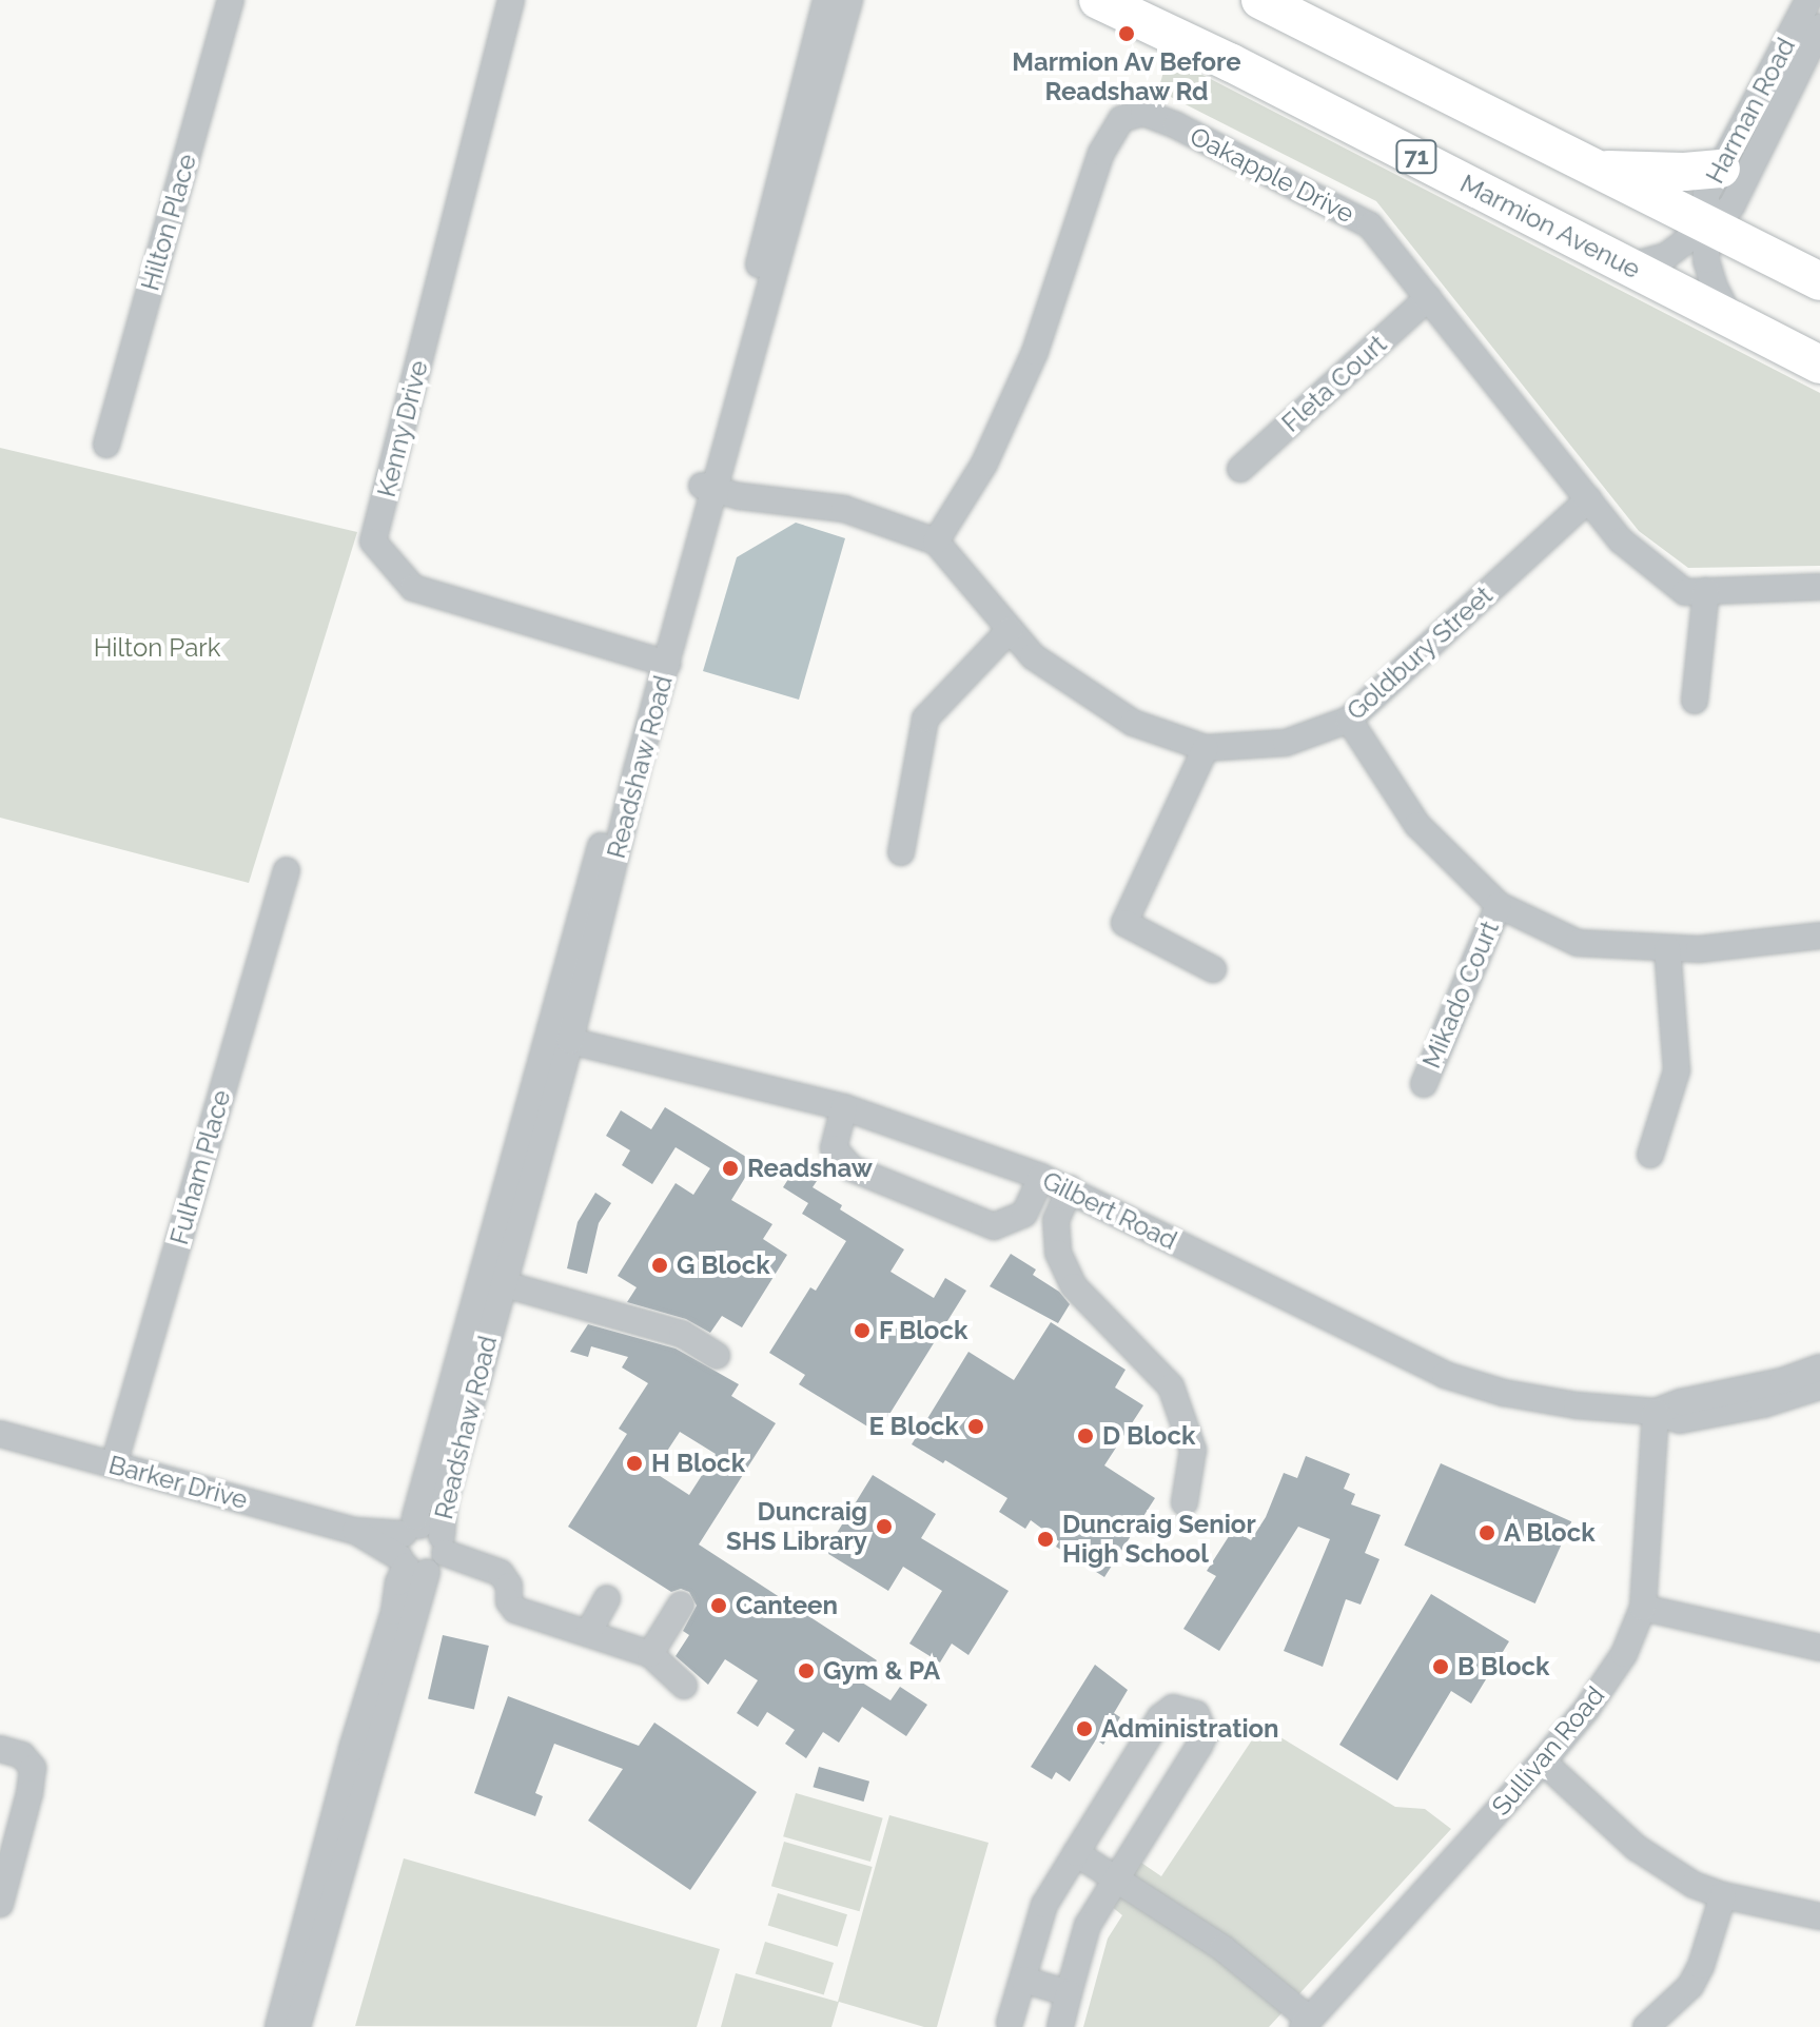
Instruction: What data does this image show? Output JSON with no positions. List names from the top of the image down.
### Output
{
  "streets": {
    "highway": ["71", "Marmion Avenue"],
    "street": [
      "Harman Road",
      "Oakapple Drive",
      "Hilton Place",
      "Fleta Court",
      "Kenny Drive",
      "Goldbury Street",
      "Readshaw Road",
      "Mikado Court",
      "Fulham Place",
      "Gilbert Road",
      "Barker Drive",
      "Sullivan Road"
    ]
  },
  "crossings": [
    ["Harman Road", "Marmion Avenue"],
    ["Oakapple Drive", "Fleta Court"],
    ["Oakapple Drive", "Goldbury Street"],
    ["Kenny Drive", "Readshaw Road"],
    ["Readshaw Road", "Gilbert Road"],
    ["Readshaw Road", "Barker Drive"],
    ["Fulham Place", "Barker Drive"],
    ["Gilbert Road", "Sullivan Road"]
  ],
  "parks": ["Hilton Park"],
  "places": [
    "Marmion Av Before Readshaw Rd",
    "Readshaw",
    "G Block",
    "F Block",
    "E Block",
    "D Block",
    "H Block",
    "Duncraig SHS Library",
    "A Block",
    "Duncraig Senior High School",
    "Canteen",
    "B Block",
    "Gym & PA",
    "Administration"
  ]
}
